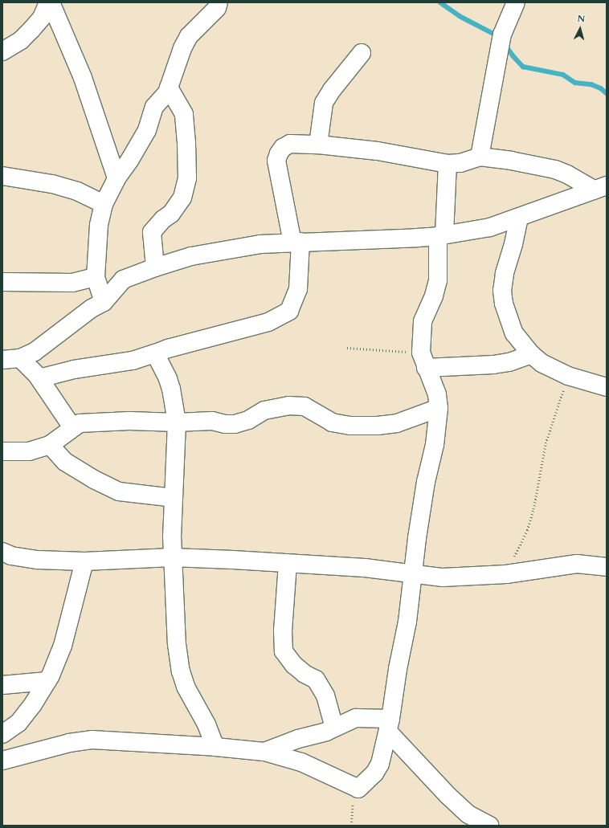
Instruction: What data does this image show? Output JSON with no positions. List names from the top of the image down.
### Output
{
  "north": "top"
}
